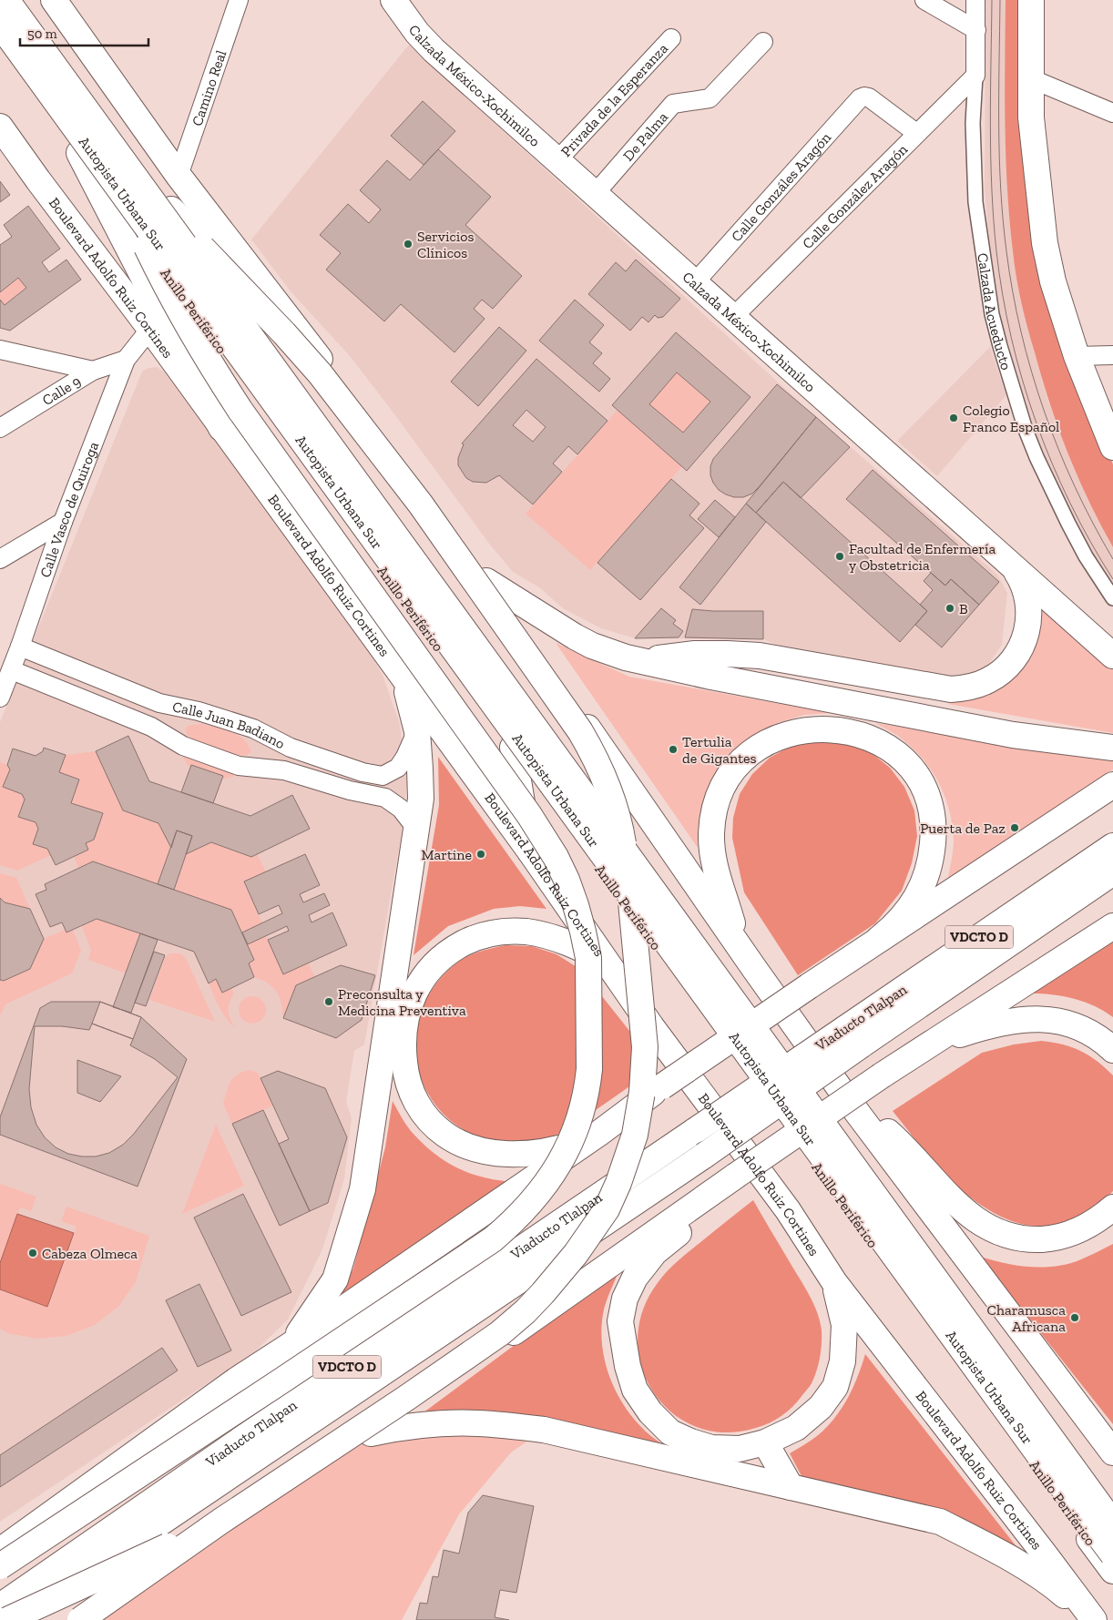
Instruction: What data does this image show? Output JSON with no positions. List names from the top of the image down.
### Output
{
  "streets": {
    "main road": [
      "Calzada México-Xochimilco",
      "Autopista Urbana Sur",
      "Boulevard Adolfo Ruiz Cortines",
      "Anillo Periférico",
      "VDCTO D",
      "Viaducto Tlalpan"
    ],
    "street": [
      "Camino Real",
      "Privada de la Esperanza",
      "De Palma",
      "Calle Gonzáles Aragón",
      "Calle González Aragón",
      "Calzada Acueducto",
      "Calle 9",
      "Calle Vasco de Quiroga",
      "Calle Juan Badiano"
    ]
  },
  "crossings": [
    ["Calzada México-Xochimilco", "Privada de la Esperanza"],
    ["Calzada México-Xochimilco", "De Palma"],
    ["Calzada México-Xochimilco", "Calle Gonzáles Aragón"],
    ["Calzada México-Xochimilco", "Calle González Aragón"],
    ["Calle Gonzáles Aragón", "Calle González Aragón"],
    ["Calle González Aragón", "Calzada Acueducto"],
    ["Boulevard Adolfo Ruiz Cortines", "Calle Vasco de Quiroga"],
    ["Calle 9", "Calle Vasco de Quiroga"],
    ["Calle Vasco de Quiroga", "Calle Juan Badiano"]
  ],
  "places": [
    "Servicios Clínicos",
    "Colegio Franco Español",
    "Facultad de Enfermería y Obstetricia",
    "B",
    "Tertulia de Gigantes",
    "Puerta de Paz",
    "Martine",
    "Preconsulta y Medicina Preventiva",
    "Cabeza Olmeca",
    "Charamusca Africana"
  ],
  "scale_bar": "50 m"
}
